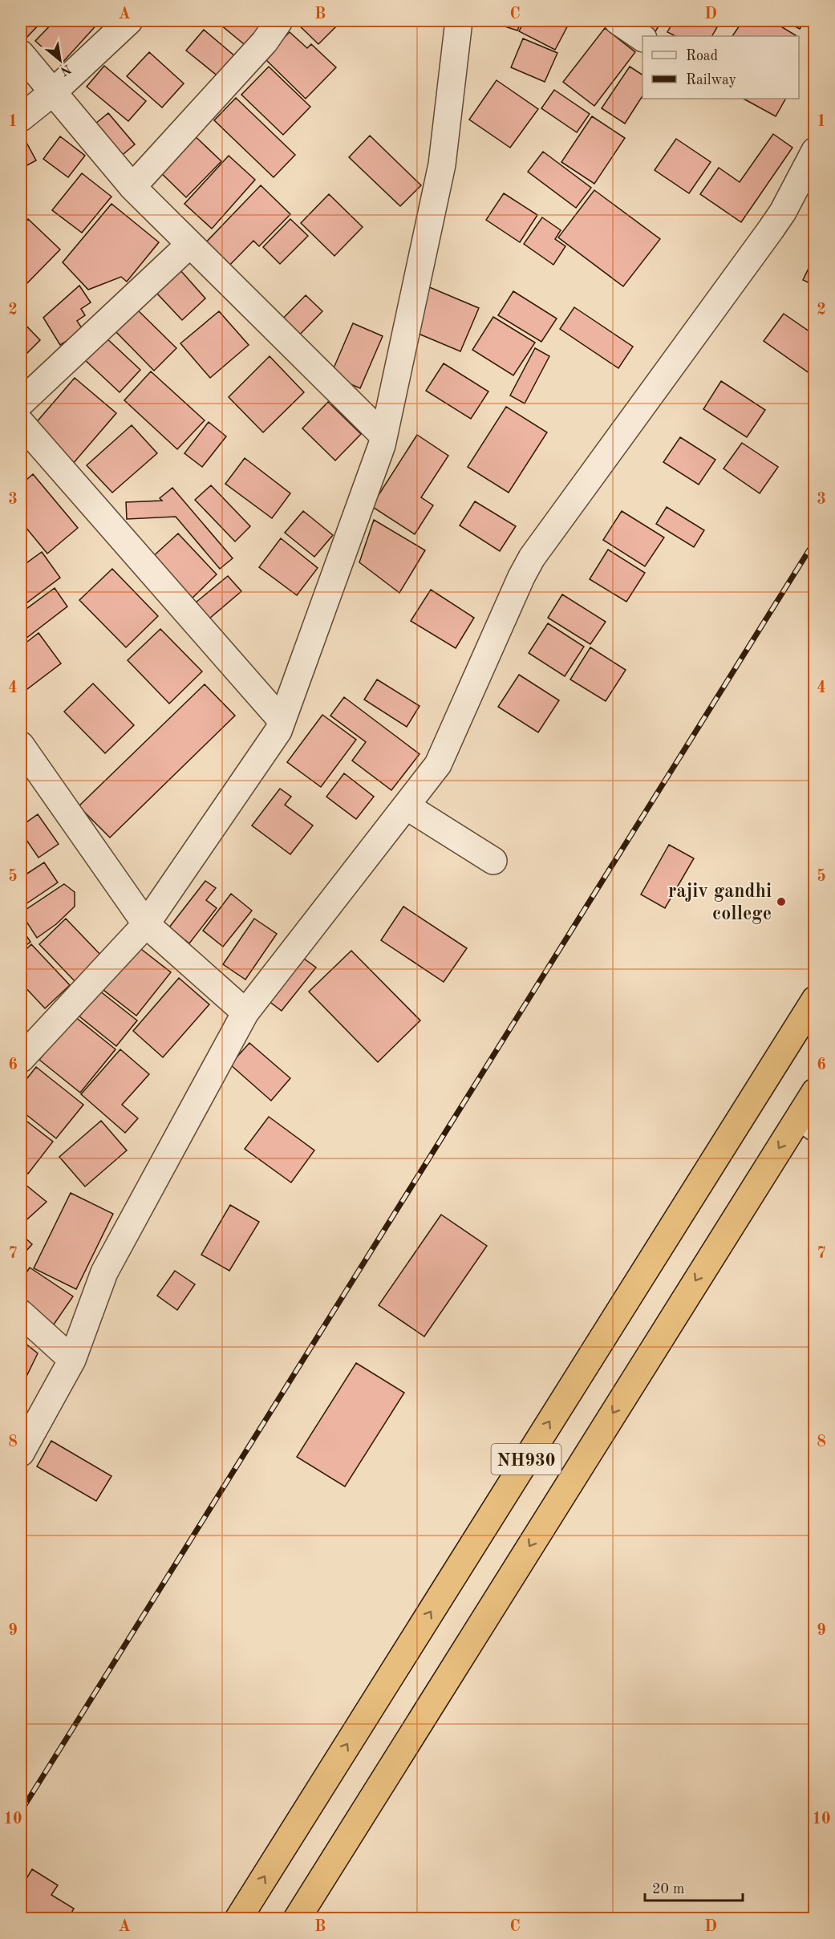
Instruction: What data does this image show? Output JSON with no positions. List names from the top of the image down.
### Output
{
  "streets": {
    "highway": ["NH930"]
  },
  "places": ["rajiv gandhi college"],
  "legend": ["Road", "Railway"],
  "scale_bar": "20 m",
  "north": "bottom right",
  "grid": {
    "columns": [
      "A",
      "B",
      "C",
      "D"
    ],
    "rows": [
      "1",
      "2",
      "3",
      "4",
      "5",
      "6",
      "7",
      "8",
      "9",
      "10"
    ]
  }
}
